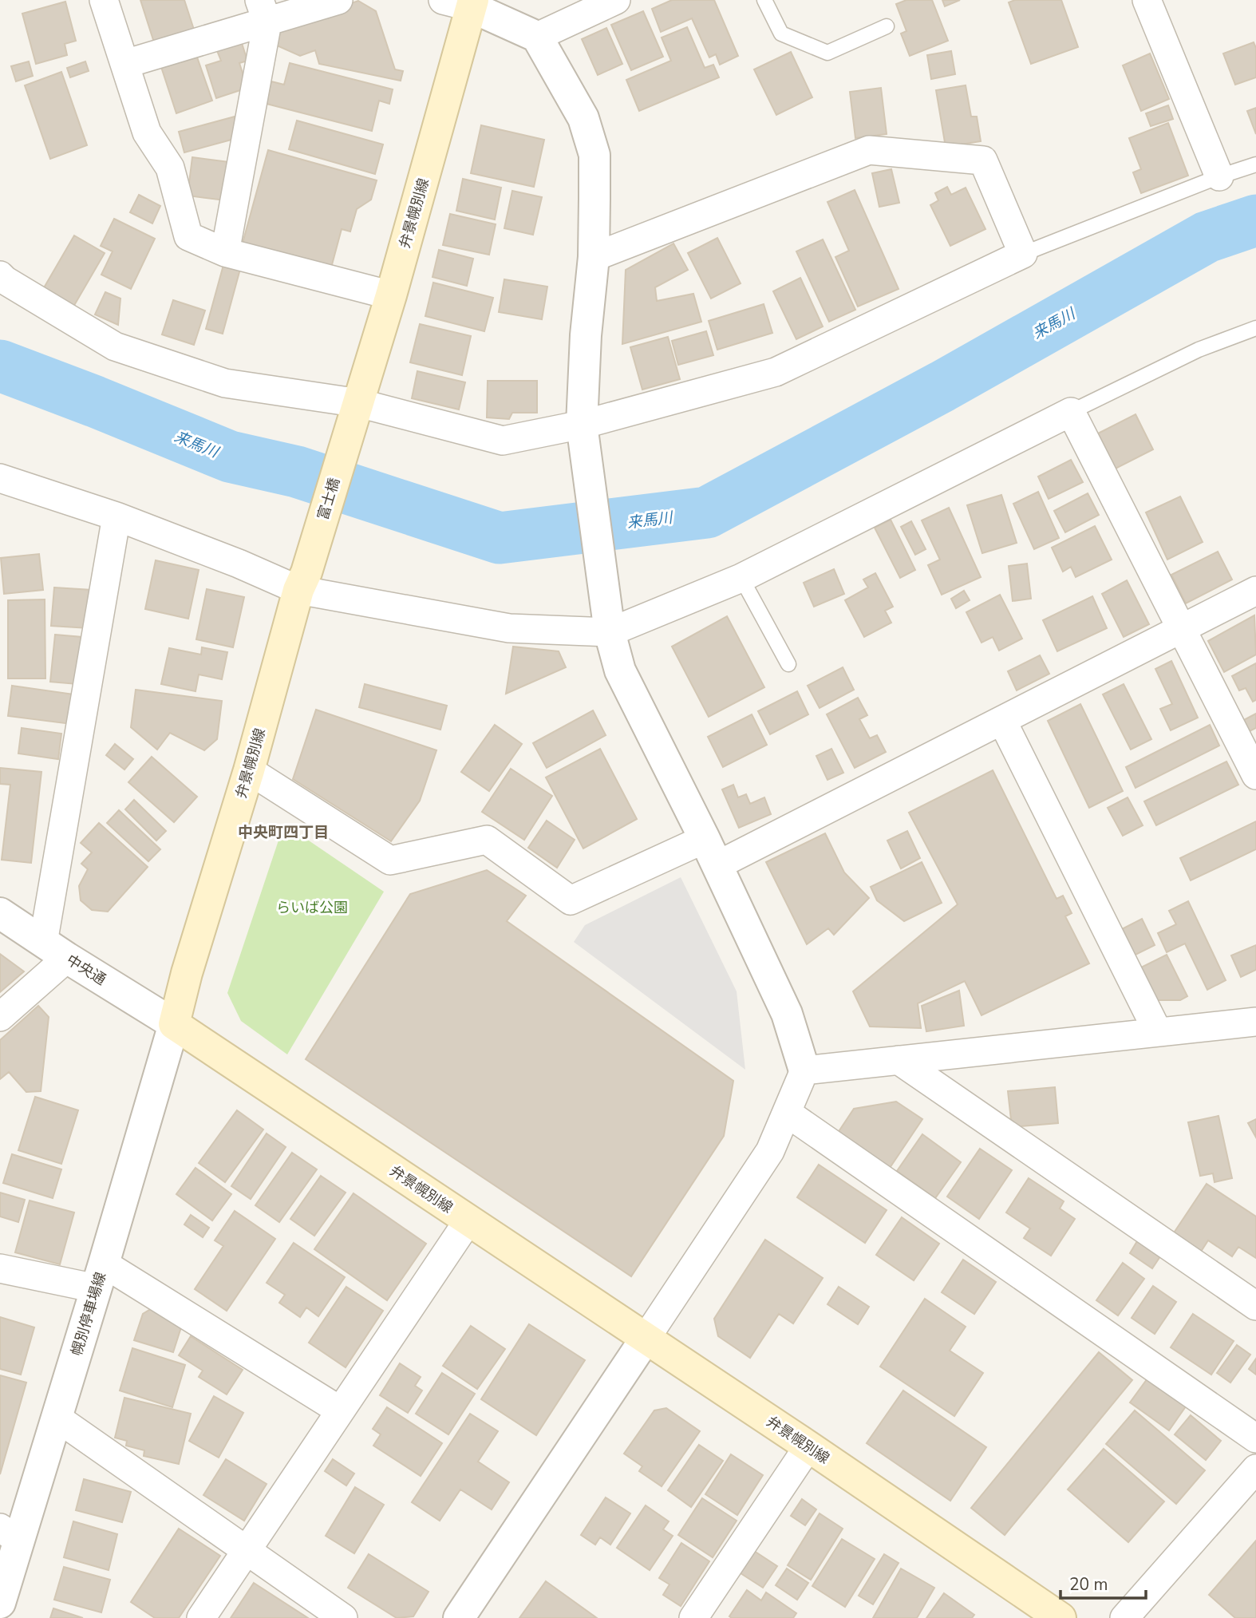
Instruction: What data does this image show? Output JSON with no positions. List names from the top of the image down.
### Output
{
  "streets": {
    "main road": ["弁景幌別線", "富士橋"],
    "street": ["中央通", "幌別停車場線"]
  },
  "crossings": [
    ["弁景幌別線", "富士橋"],
    ["弁景幌別線", "中央通"],
    ["弁景幌別線", "幌別停車場線"],
    ["中央通", "幌別停車場線"]
  ],
  "districts": ["中央町四丁目"],
  "water": ["来馬川"],
  "parks": ["らいば公園"],
  "scale_bar": "20 m"
}
